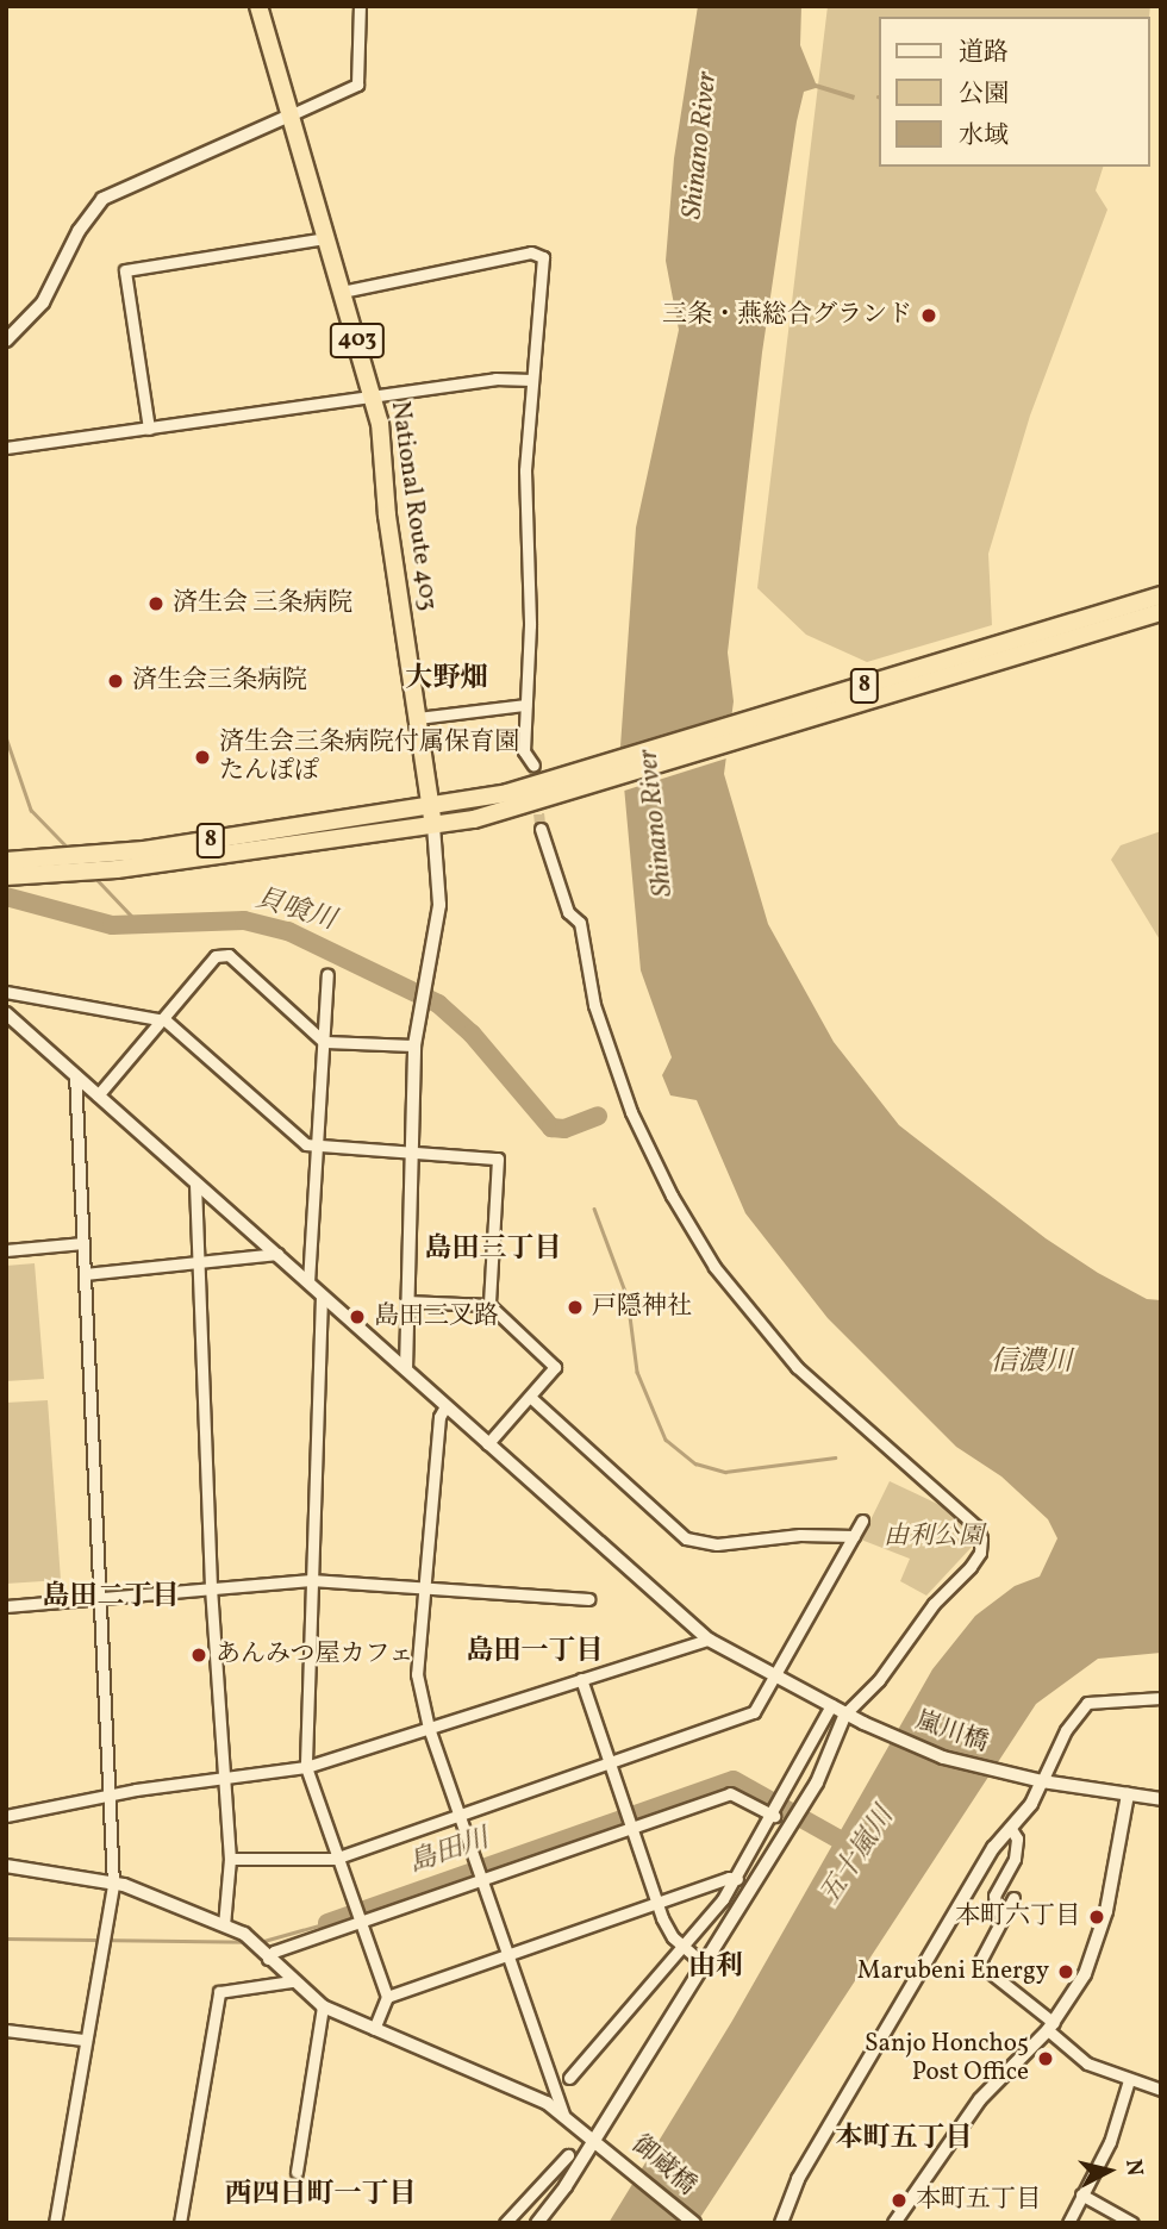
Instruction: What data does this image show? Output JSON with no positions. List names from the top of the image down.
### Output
{
  "streets": {
    "highway": ["403", "National Route 403", "8"],
    "street": ["嵐川橋", "御蔵橋"]
  },
  "crossings": [
    ["National Route 403", "8"]
  ],
  "districts": [
    "大野畑",
    "島田三丁目",
    "島田二丁目",
    "島田一丁目",
    "由利",
    "本町五丁目",
    "西四日町一丁目"
  ],
  "water": [
    "Shinano River",
    "貝喰川",
    "信濃川",
    "島田川",
    "五十嵐川"
  ],
  "parks": ["由利公園"],
  "places": [
    "三条・燕総合グランド",
    "済生会 三条病院",
    "済生会三条病院",
    "済生会三条病院付属保育園 たんぽぽ",
    "戸隠神社",
    "島田三叉路",
    "あんみつ屋カフェ",
    "本町六丁目",
    "Marubeni Energy",
    "Sanjo Honcho5 Post Office",
    "本町五丁目"
  ],
  "legend": ["道路", "公園", "水域"],
  "north": "right"
}
